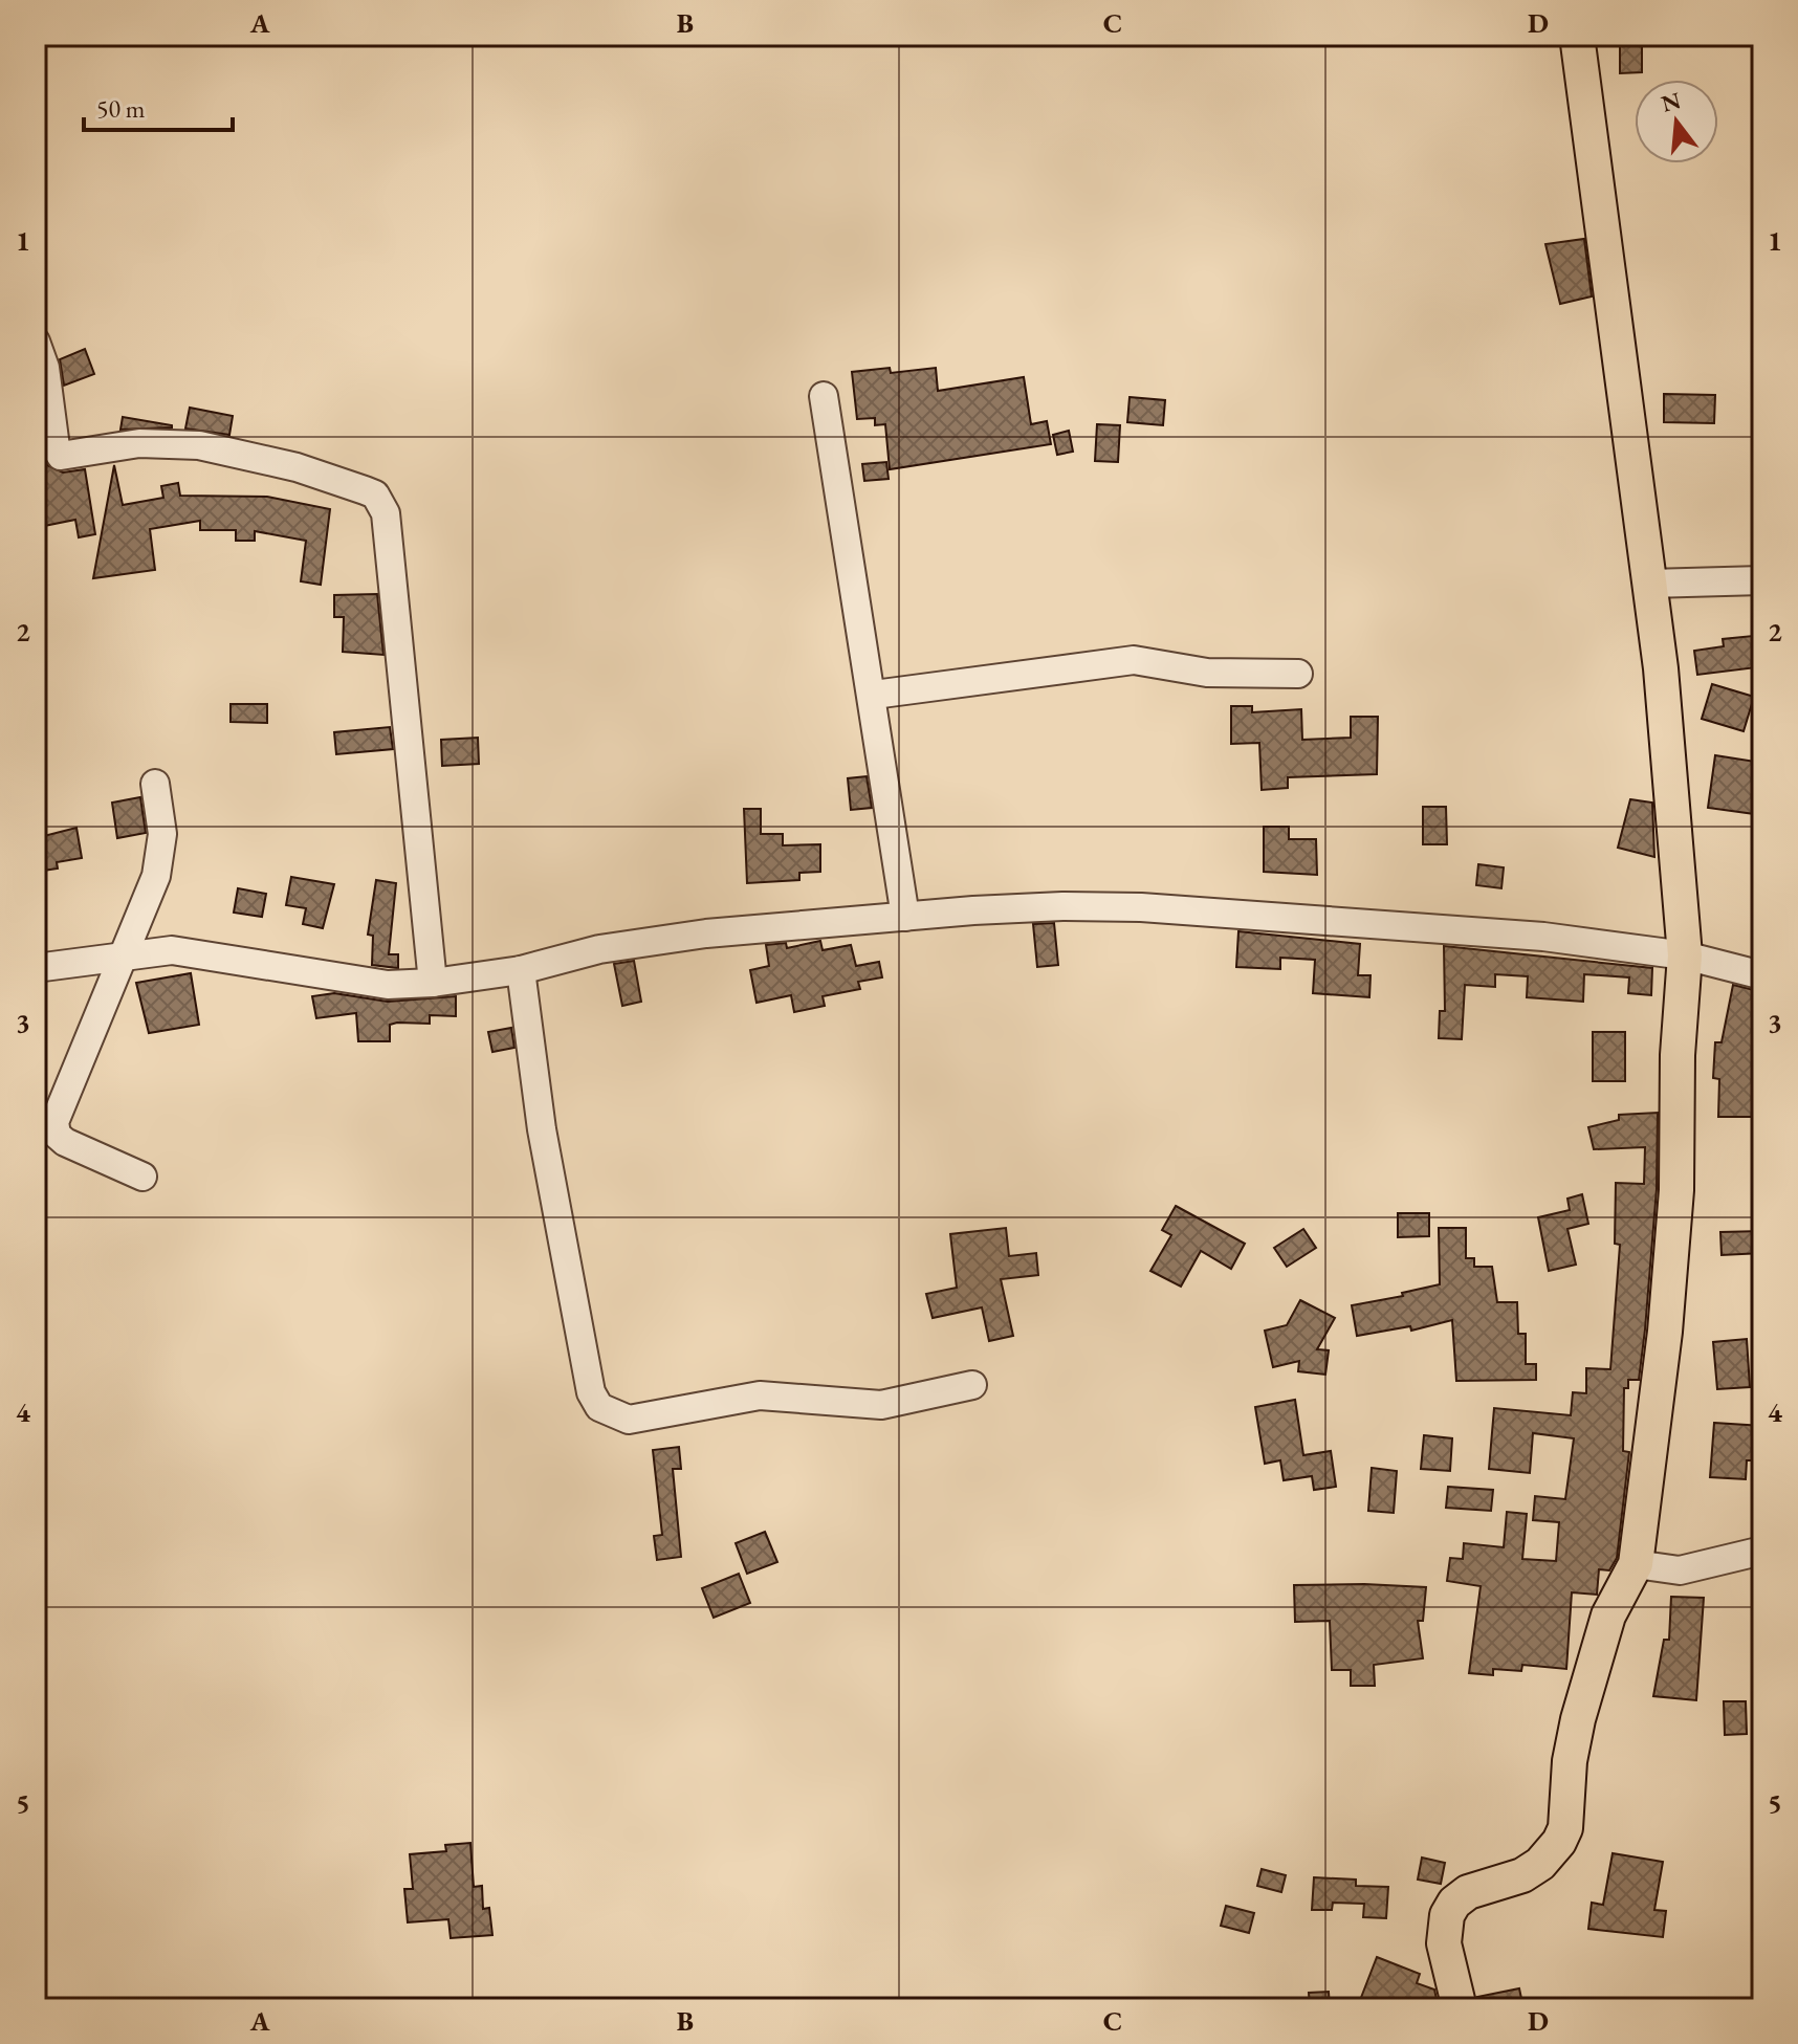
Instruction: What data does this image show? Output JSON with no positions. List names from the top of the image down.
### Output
{
  "scale_bar": "50 m",
  "north": "top",
  "grid": {
    "columns": [
      "A",
      "B",
      "C",
      "D"
    ],
    "rows": [
      "1",
      "2",
      "3",
      "4",
      "5"
    ]
  }
}
